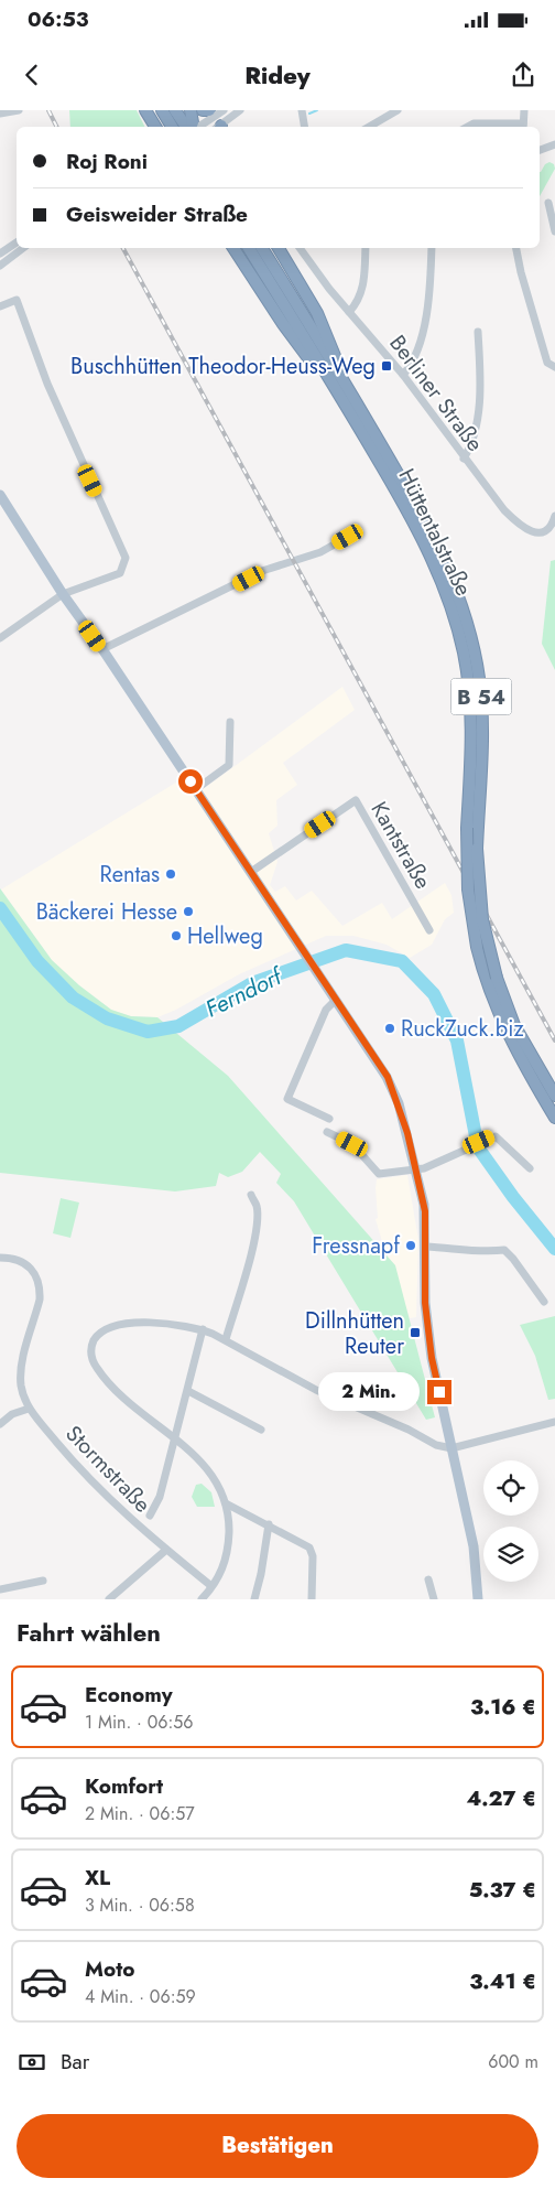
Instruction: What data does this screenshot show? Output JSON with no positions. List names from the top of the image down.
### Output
{
  "streets": {
    "highway": ["Hüttentalstraße", "B 54"],
    "street": ["Berliner Straße", "Kantstraße", "Stormstraße"]
  },
  "water": ["Ferndorf"],
  "places": {
    "transit": ["Buschhütten Theodor-Heuss-Weg", "Dillnhütten Reuter"],
    "other": [
      "Rentas",
      "Bäckerei Hesse",
      "Hellweg",
      "RuckZuck.biz",
      "Fressnapf"
    ]
  },
  "page": {
    "status": "06:53",
    "header": "Ridey",
    "banner": ["Roj Roni", "Geisweider Straße"],
    "bubble": "2 Min.",
    "heading": "Fahrt wählen",
    "list": [
      {
        "name": "Economy",
        "note": "1 Min. · 06:56",
        "value": "3.16 €"
      },
      {
        "name": "Komfort",
        "note": "2 Min. · 06:57",
        "value": "4.27 €"
      },
      {
        "name": "XL",
        "note": "3 Min. · 06:58",
        "value": "5.37 €"
      },
      {
        "name": "Moto",
        "note": "4 Min. · 06:59",
        "value": "3.41 €"
      }
    ],
    "pay": ["Bar", "600 m"],
    "buttons": "Bestätigen"
  }
}
